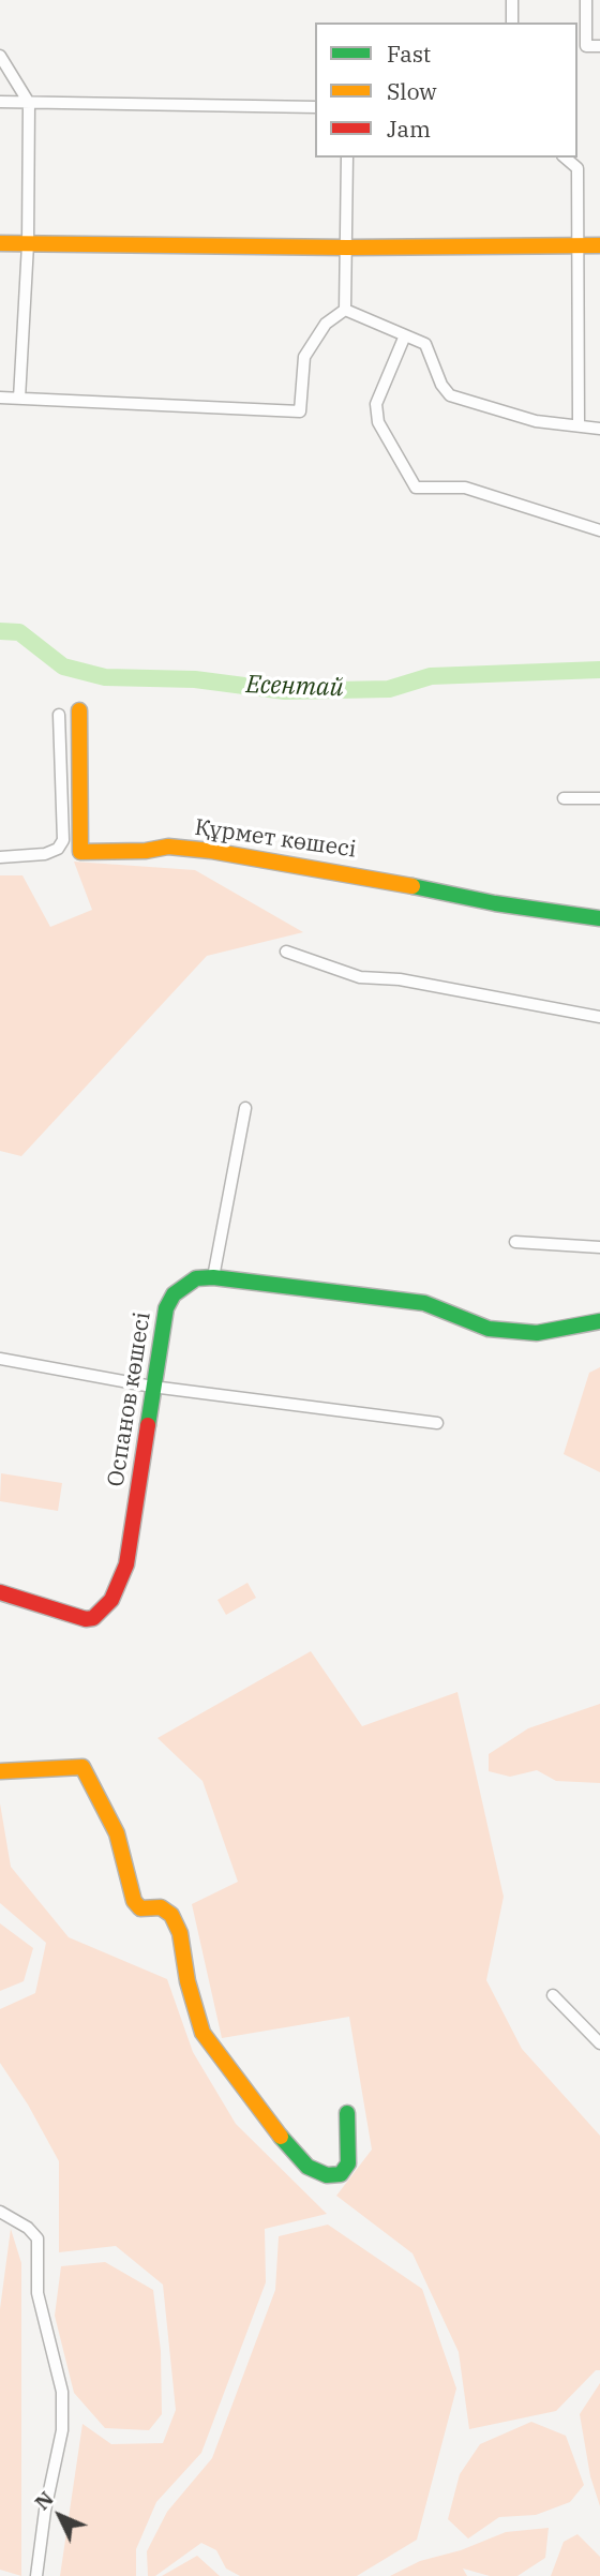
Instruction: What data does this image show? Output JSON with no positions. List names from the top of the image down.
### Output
{
  "streets": {
    "street": ["Құрмет көшесі", "Оспанов көшесі"]
  },
  "water": ["Есентай"],
  "legend": ["Fast", "Slow", "Jam"],
  "north": "top left"
}
